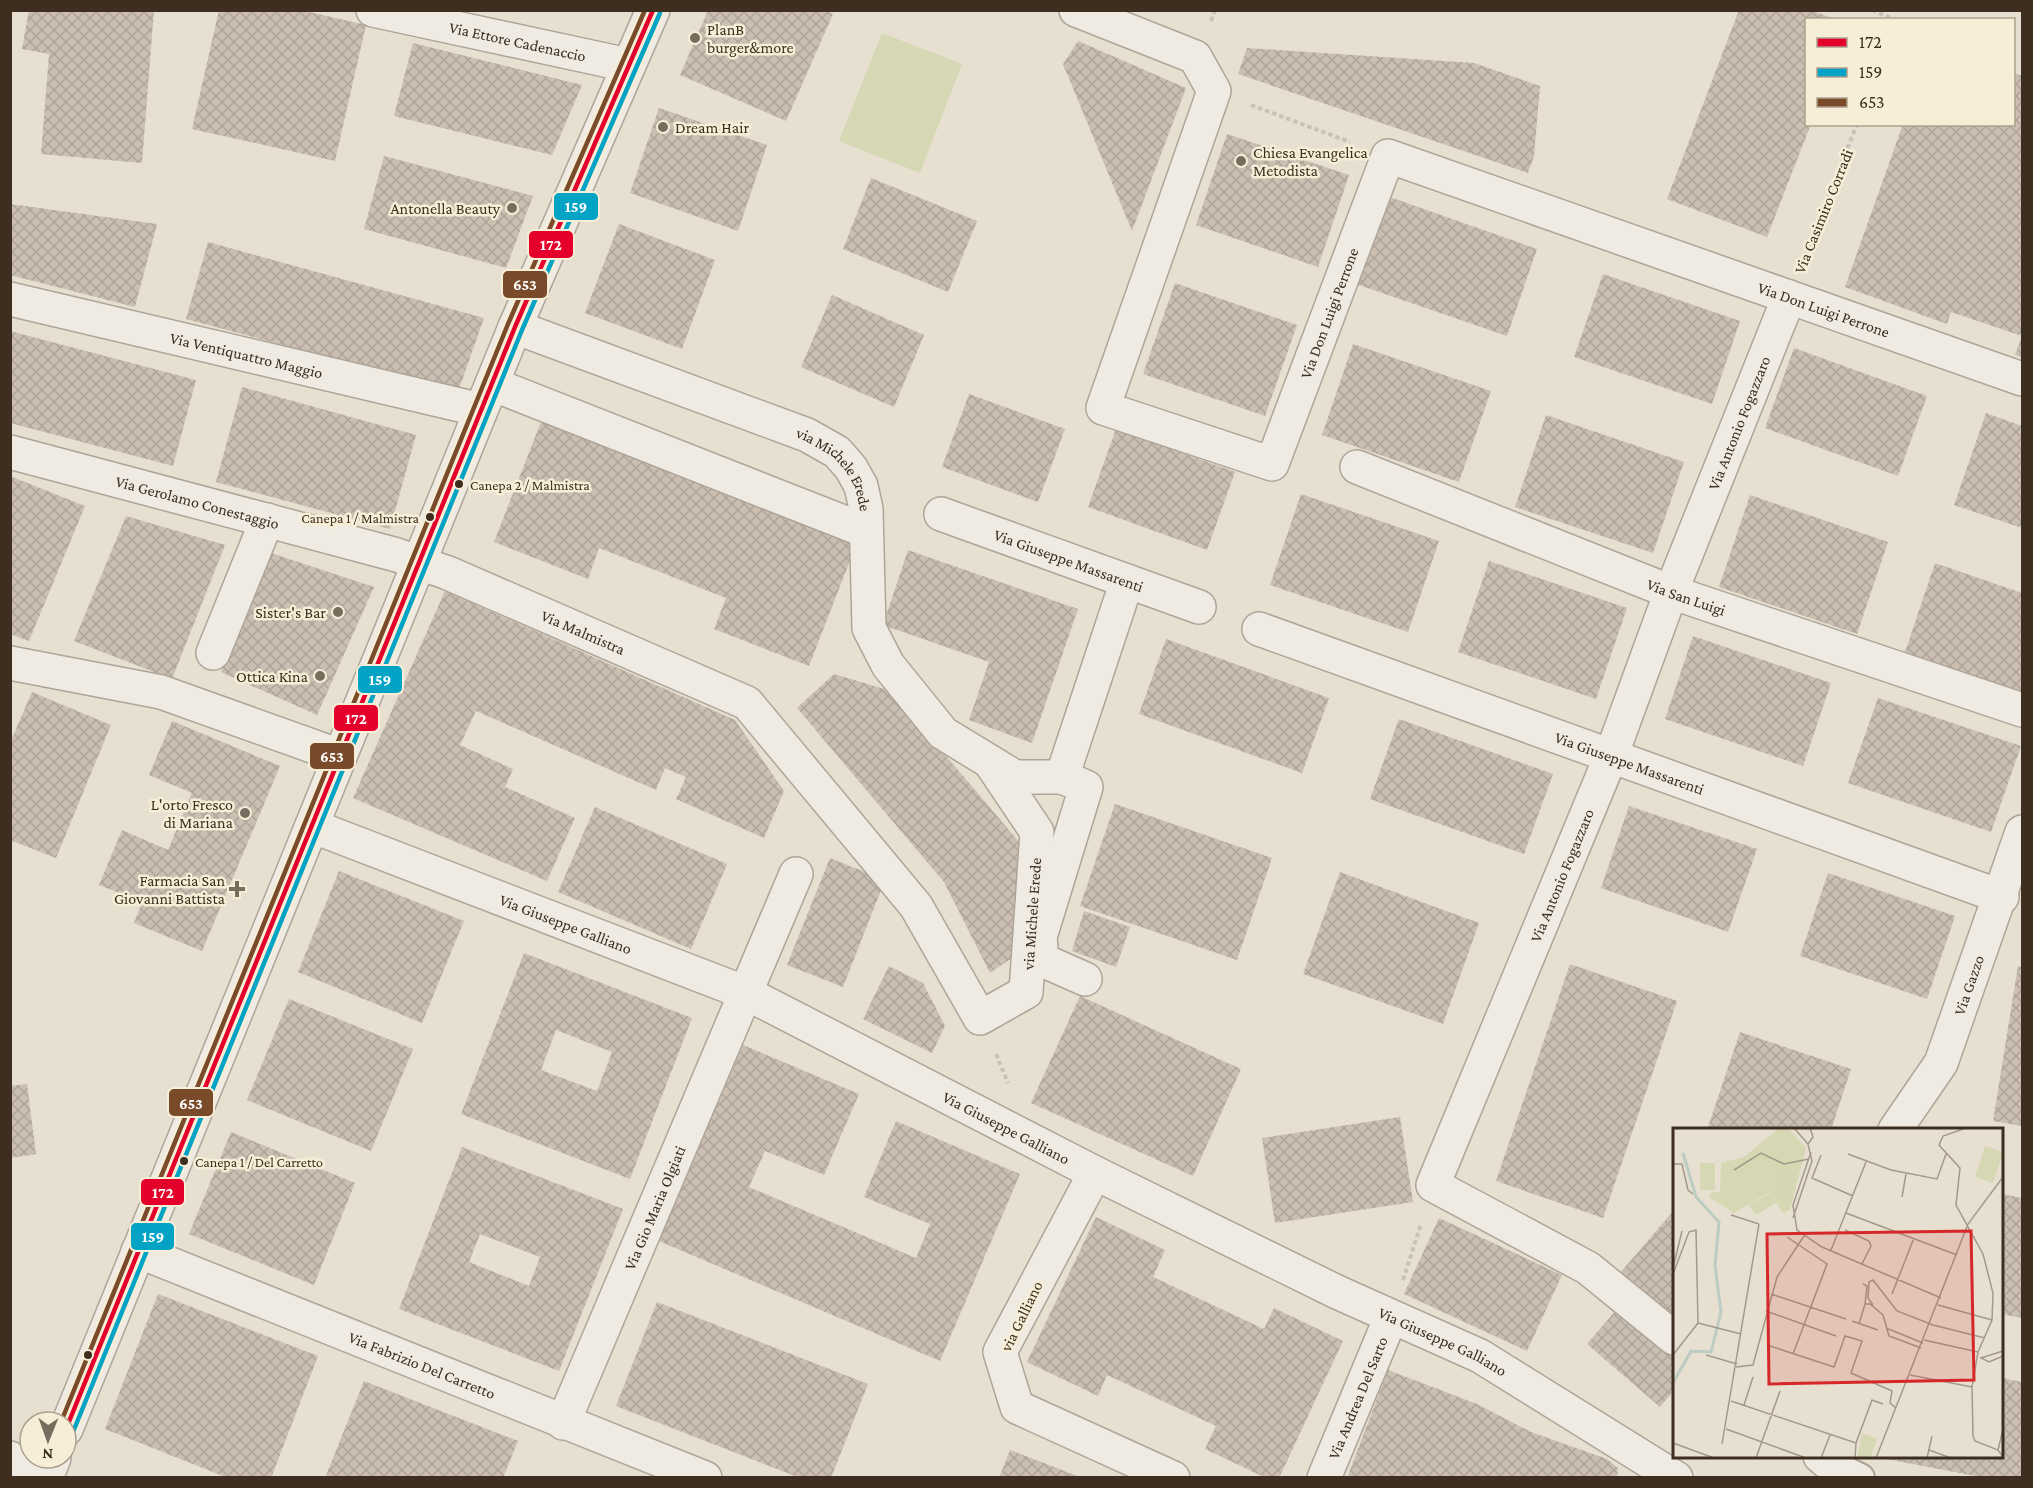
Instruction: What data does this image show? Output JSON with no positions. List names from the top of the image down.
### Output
{
  "streets": {
    "street": [
      "Via Ettore Cadenaccio",
      "Via Don Luigi Perrone",
      "Via Ventiquattro Maggio",
      "Via Antonio Fogazzaro",
      "via Michele Erede",
      "Via Gerolamo Conestaggio",
      "Via Giuseppe Massarenti",
      "Via San Luigi",
      "Via Malmistra",
      "Via Giuseppe Galliano",
      "Via Gazzo",
      "Via Gio Maria Olgiati",
      "via Galliano",
      "Via Fabrizio Del Carretto",
      "Via Andrea Del Sarto"
    ],
    "path": ["Via Casimiro Corradi"]
  },
  "crossings": [
    ["Via Casimiro Corradi", "Via Don Luigi Perrone"],
    ["Via Casimiro Corradi", "Via Antonio Fogazzaro"],
    ["Via Don Luigi Perrone", "Via Antonio Fogazzaro"],
    ["Via Ventiquattro Maggio", "via Michele Erede"],
    ["Via Antonio Fogazzaro", "Via Giuseppe Massarenti"],
    ["Via Antonio Fogazzaro", "Via San Luigi"],
    ["via Michele Erede", "Via Malmistra"],
    ["Via Gerolamo Conestaggio", "Via Malmistra"],
    ["Via Giuseppe Massarenti", "Via Gazzo"],
    ["Via Giuseppe Galliano", "Via Gio Maria Olgiati"],
    ["Via Giuseppe Galliano", "via Galliano"],
    ["Via Giuseppe Galliano", "Via Andrea Del Sarto"],
    ["Via Gio Maria Olgiati", "Via Fabrizio Del Carretto"]
  ],
  "places": {
    "other": [
      "PlanB burger&more",
      "Dream Hair",
      "Chiesa Evangelica Metodista",
      "Antonella Beauty",
      "Canepa 2 / Malmistra",
      "Canepa 1 / Malmistra",
      "Sister's Bar",
      "Ottica Kina",
      "L'orto Fresco di Mariana",
      "Canepa 1 / Del Carretto"
    ],
    "health": ["Farmacia San Giovanni Battista"]
  },
  "lines": ["transit line 172", "transit line 653", "transit line 159"],
  "legend": ["172", "159", "653"],
  "north": "bottom"
}
